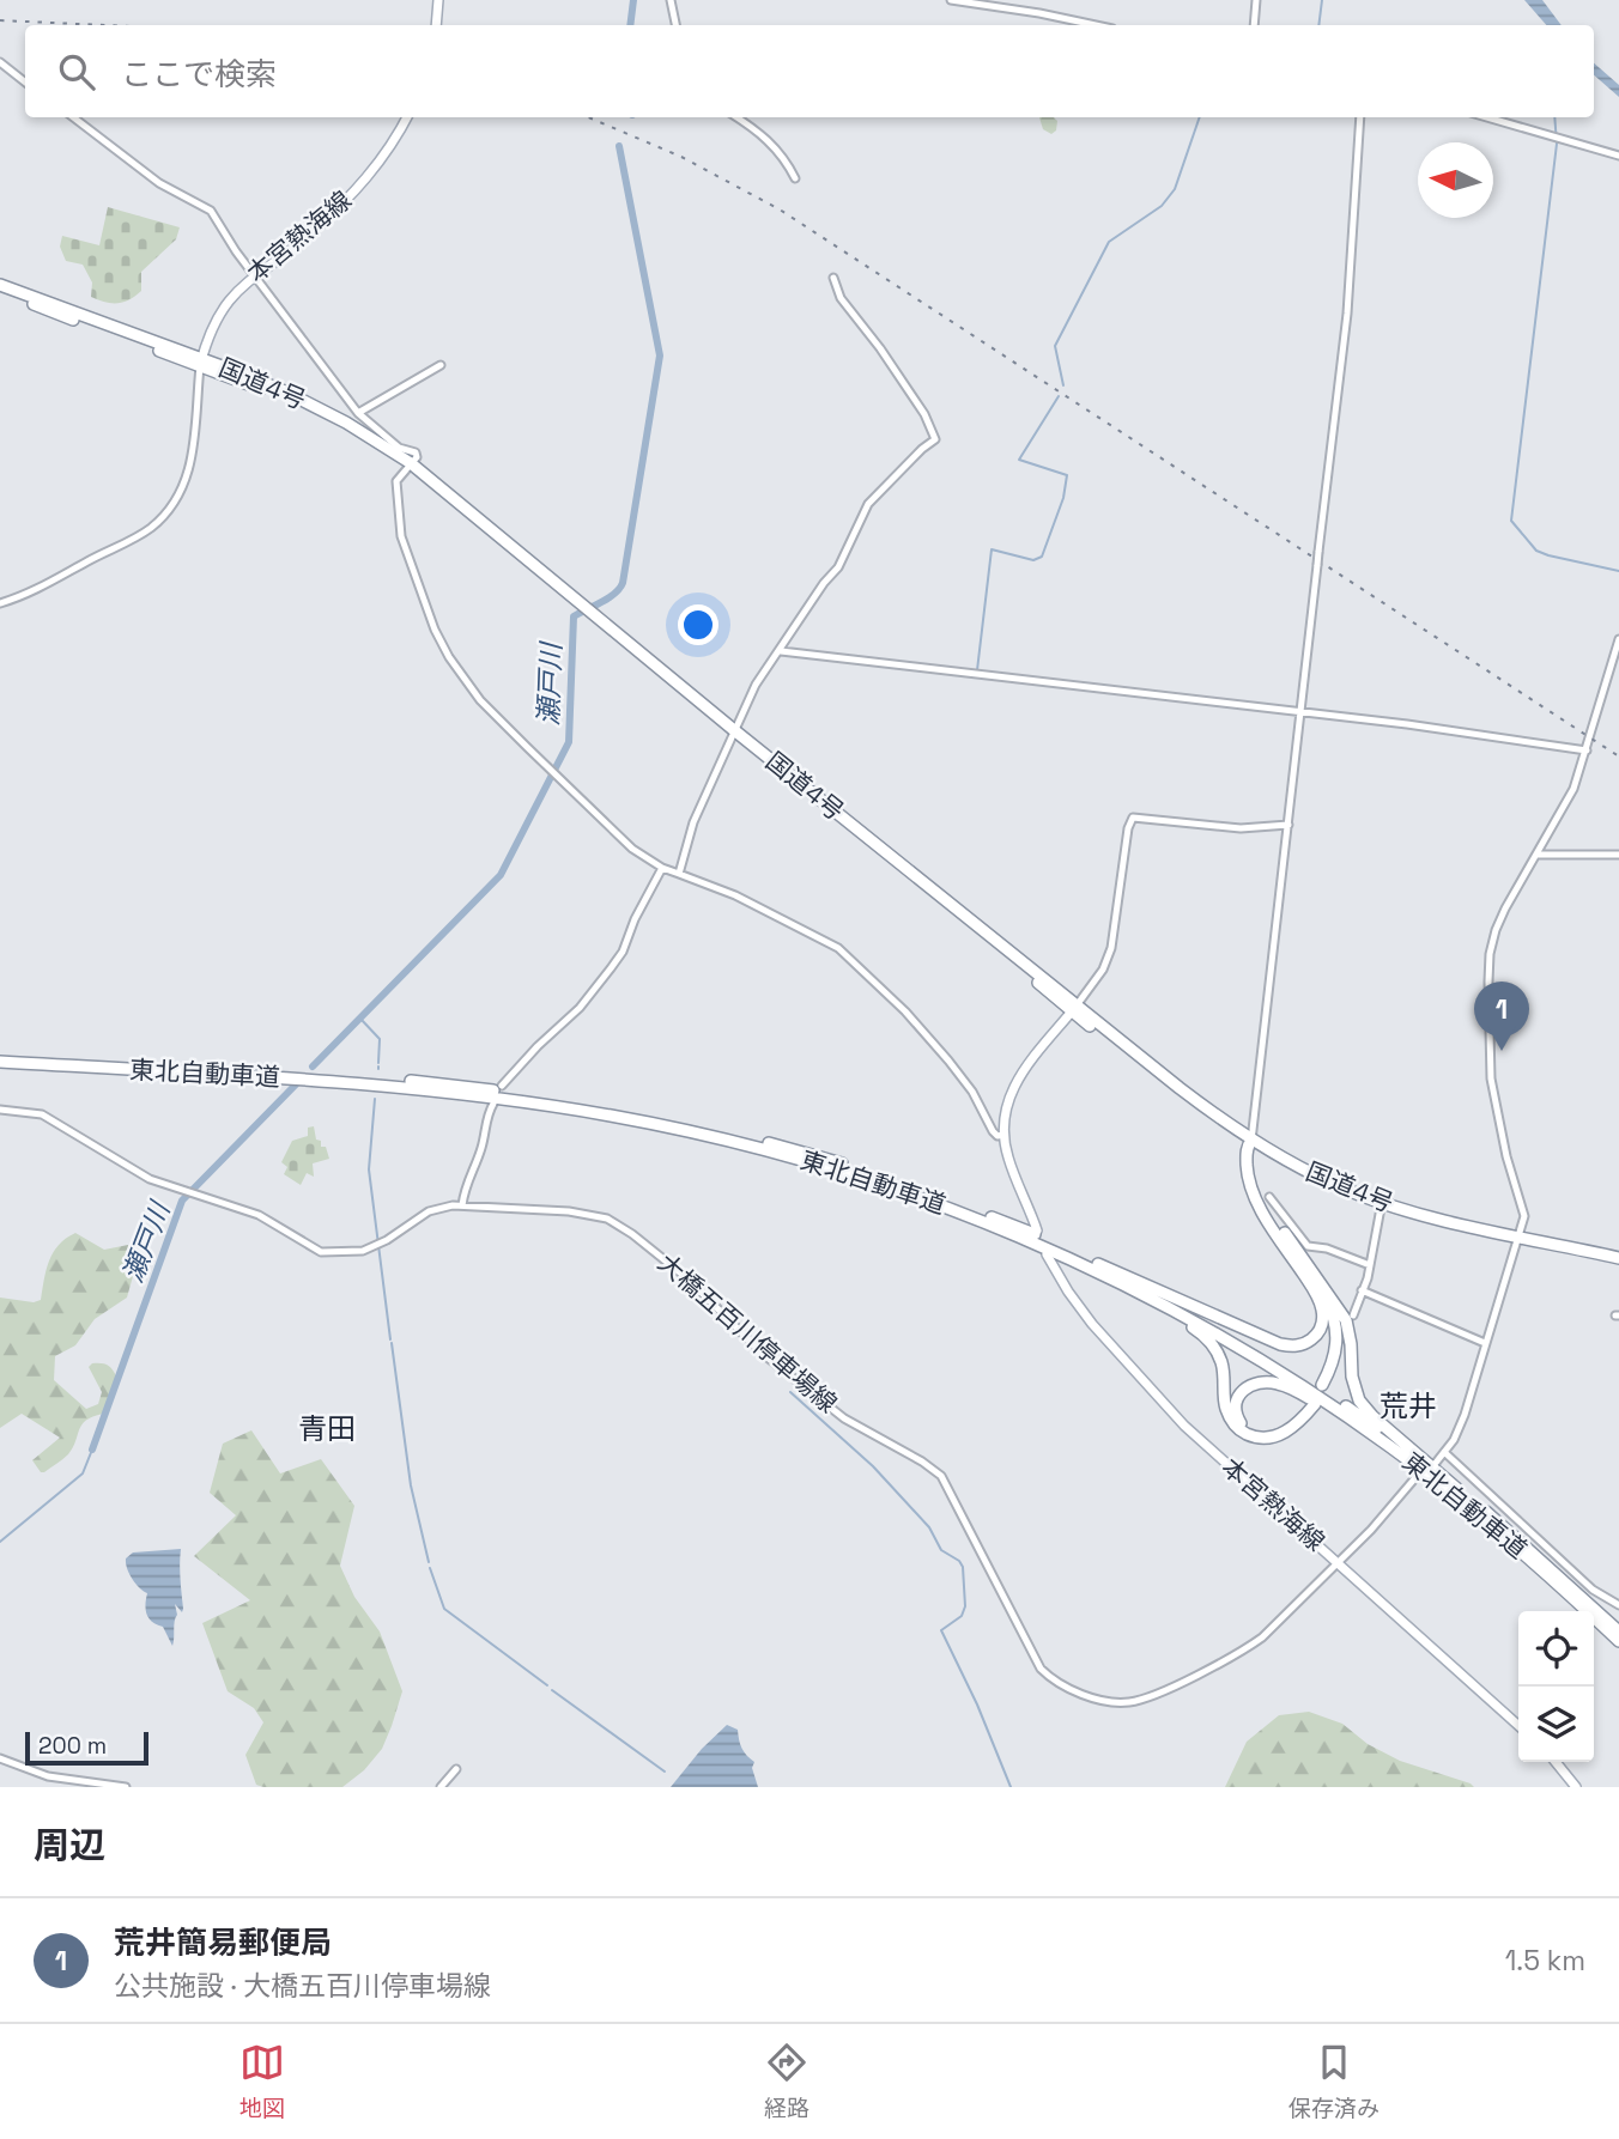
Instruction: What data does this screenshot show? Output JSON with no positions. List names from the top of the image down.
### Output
{
  "streets": {
    "highway": ["国道4号", "東北自動車道"],
    "main road": ["本宮熱海線"],
    "street": ["大橋五百川停車場線"]
  },
  "crossings": [
    ["本宮熱海線", "国道4号"],
    ["本宮熱海線", "大橋五百川停車場線"]
  ],
  "districts": ["荒井", "青田"],
  "water": ["瀬戸川"],
  "scale_bar": "200 m",
  "north": "left",
  "page": {
    "search": "ここで検索",
    "pins": "1",
    "scale": "200 m",
    "heading": "周辺",
    "list": [
      {
        "mark": "1",
        "name": "荒井簡易郵便局",
        "note": "公共施設 · 大橋五百川停車場線",
        "value": "1.5 km"
      }
    ],
    "nav": ["地図", "経路", "保存済み"]
  }
}
